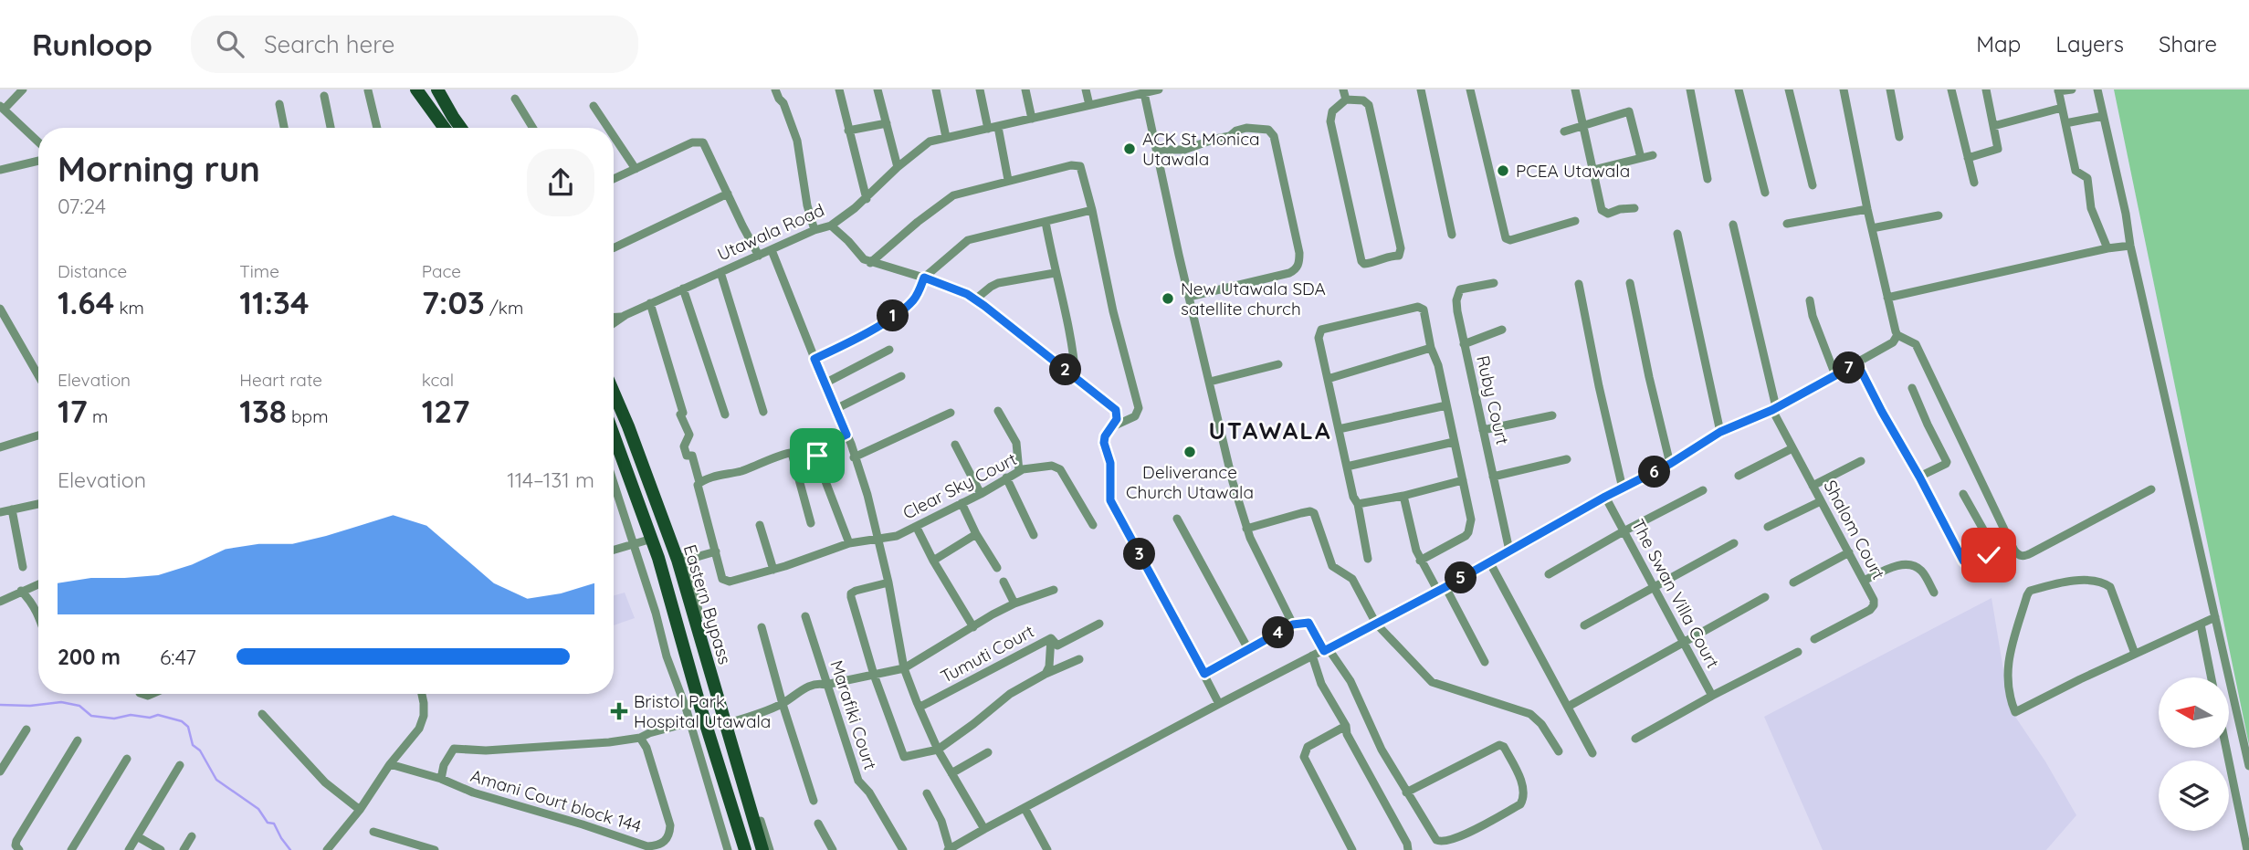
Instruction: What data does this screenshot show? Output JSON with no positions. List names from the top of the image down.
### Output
{
  "streets": {
    "main road": ["Eastern Bypass"],
    "street": [
      "Utawala Road",
      "Ruby Court",
      "Clear Sky Court",
      "Shalom Court",
      "The Swan Villa Court",
      "Tumuti Court",
      "Marafiki Court",
      "Amani Court block 144"
    ]
  },
  "districts": ["UTAWALA"],
  "places": {
    "other": [
      "ACK St Monica Utawala",
      "PCEA Utawala",
      "New Utawala SDA satellite church",
      "Deliverance Church Utawala"
    ],
    "health": ["Bristol Park Hospital Utawala"]
  },
  "north": "left",
  "page": {
    "header": "Runloop",
    "search": "Search here",
    "nav": ["Map", "Layers", "Share"],
    "heading": ["Morning run", "07:24"],
    "stats": [
      ["Distance", "1.64 km"],
      ["Time", "11:34"],
      ["Pace", "7:03 /km"],
      ["Elevation", "17 m"],
      ["Heart rate", "138 bpm"],
      ["kcal", "127"]
    ],
    "pins": [
      "1",
      "7",
      "2",
      "6",
      "3",
      "5",
      "4"
    ],
    "chart": ["Elevation", "114–131 m"],
    "list": [
      {
        "name": "200 m",
        "note": "6:47"
      }
    ]
  }
}
